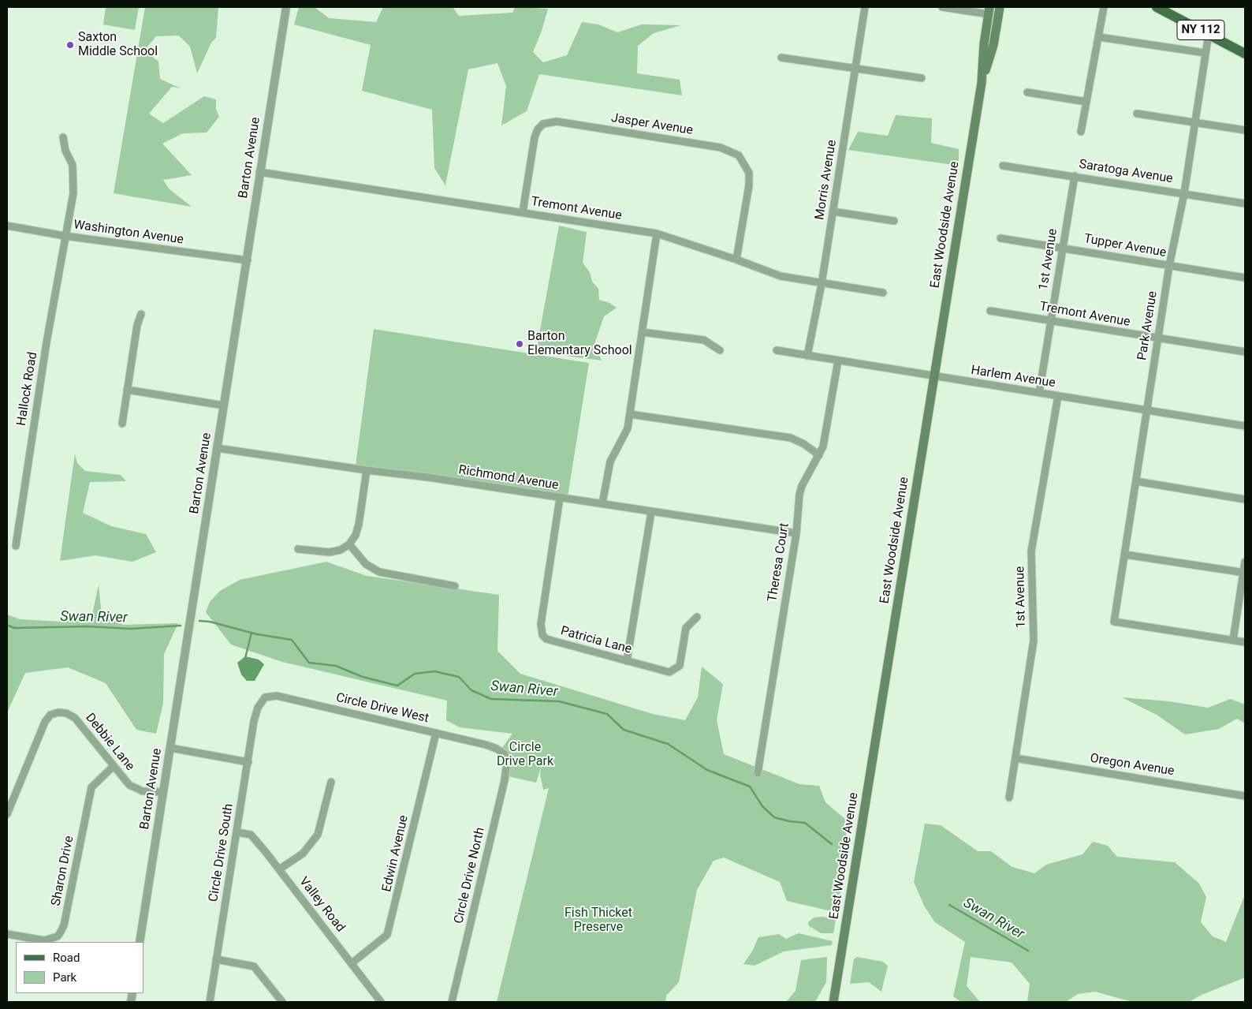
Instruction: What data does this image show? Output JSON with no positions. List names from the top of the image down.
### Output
{
  "streets": {
    "main road": ["NY 112", "East Woodside Avenue"],
    "street": [
      "Jasper Avenue",
      "Barton Avenue",
      "Saratoga Avenue",
      "Morris Avenue",
      "Tremont Avenue",
      "Washington Avenue",
      "Tupper Avenue",
      "1st Avenue",
      "Park Avenue",
      "Harlem Avenue",
      "Hallock Road",
      "Richmond Avenue",
      "Theresa Court",
      "Patricia Lane",
      "Circle Drive West",
      "Debbie Lane",
      "Oregon Avenue",
      "Circle Drive South",
      "Edwin Avenue",
      "Sharon Drive",
      "Circle Drive North",
      "Valley Road"
    ]
  },
  "crossings": [
    ["NY 112", "Park Avenue"],
    ["Jasper Avenue", "Tremont Avenue"],
    ["Barton Avenue", "Tremont Avenue"],
    ["Barton Avenue", "Washington Avenue"],
    ["Barton Avenue", "Richmond Avenue"],
    ["Barton Avenue", "Debbie Lane"],
    ["Saratoga Avenue", "1st Avenue"],
    ["Saratoga Avenue", "Park Avenue"],
    ["Morris Avenue", "Tremont Avenue"],
    ["Morris Avenue", "Harlem Avenue"],
    ["Tremont Avenue", "1st Avenue"],
    ["Tremont Avenue", "Park Avenue"],
    ["East Woodside Avenue", "Harlem Avenue"],
    ["Washington Avenue", "Hallock Road"],
    ["Tupper Avenue", "1st Avenue"],
    ["Tupper Avenue", "Park Avenue"],
    ["1st Avenue", "Harlem Avenue"],
    ["1st Avenue", "Oregon Avenue"],
    ["Park Avenue", "Harlem Avenue"],
    ["Harlem Avenue", "Theresa Court"],
    ["Richmond Avenue", "Theresa Court"],
    ["Richmond Avenue", "Patricia Lane"],
    ["Circle Drive West", "Circle Drive South"],
    ["Circle Drive West", "Edwin Avenue"],
    ["Circle Drive West", "Circle Drive North"],
    ["Debbie Lane", "Sharon Drive"],
    ["Circle Drive South", "Valley Road"],
    ["Edwin Avenue", "Valley Road"]
  ],
  "water": ["Swan River"],
  "parks": ["Circle Drive Park", "Fish Thicket Preserve"],
  "places": ["Saxton Middle School", "Barton Elementary School"],
  "legend": ["Road", "Park"]
}
